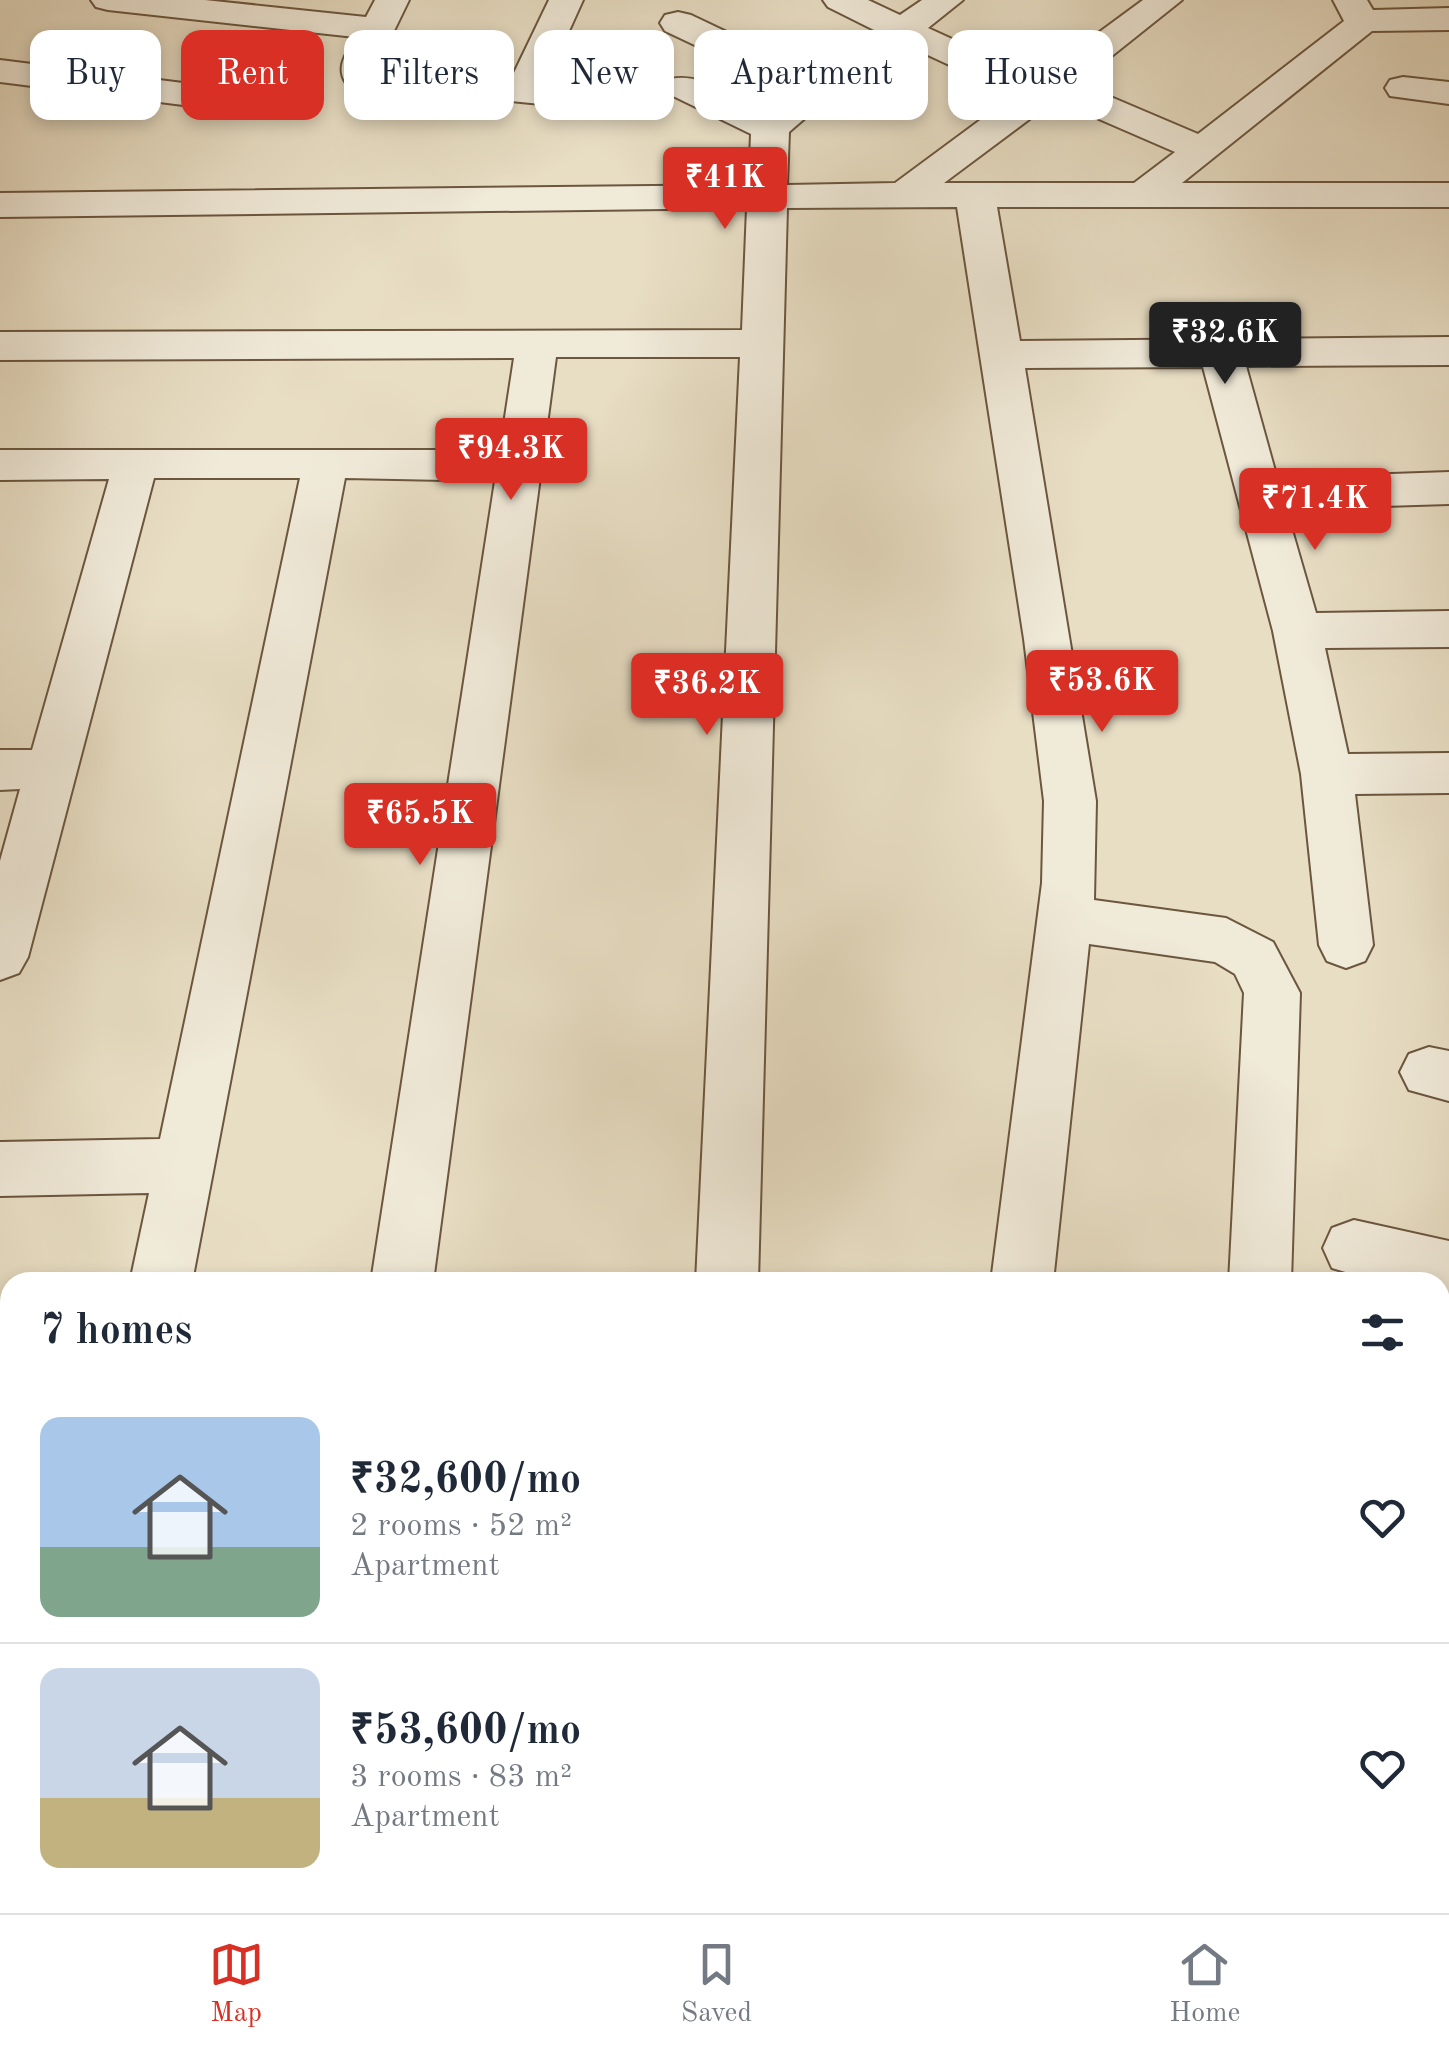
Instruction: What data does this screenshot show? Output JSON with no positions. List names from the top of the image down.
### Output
{
  "page": {
    "chip": [
      "Buy",
      "Rent",
      "Filters",
      "New",
      "Apartment",
      "House"
    ],
    "price": [
      "₹41K",
      "₹32.6K",
      "₹94.3K",
      "₹71.4K",
      "₹53.6K",
      "₹36.2K",
      "₹65.5K"
    ],
    "heading": "7 homes",
    "list": [
      {
        "name": "₹32,600/mo",
        "note": "2 rooms · 52 m² · Apartment"
      },
      {
        "name": "₹53,600/mo",
        "note": "3 rooms · 83 m² · Apartment"
      }
    ],
    "tabs": ["Map", "Saved", "Home"]
  }
}
